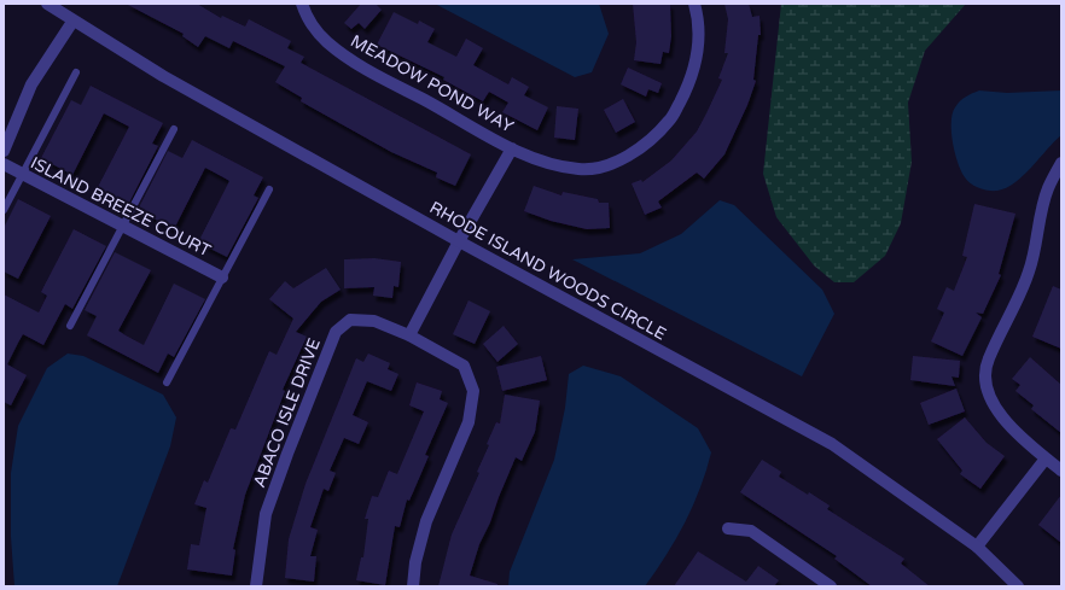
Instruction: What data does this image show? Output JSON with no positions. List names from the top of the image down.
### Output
{
  "streets": {
    "street": [
      "MEADOW POND WAY",
      "ISLAND BREEZE COURT",
      "RHODE ISLAND WOODS CIRCLE",
      "ABACO ISLE DRIVE"
    ]
  },
  "crossings": [
    ["MEADOW POND WAY", "RHODE ISLAND WOODS CIRCLE"]
  ]
}
